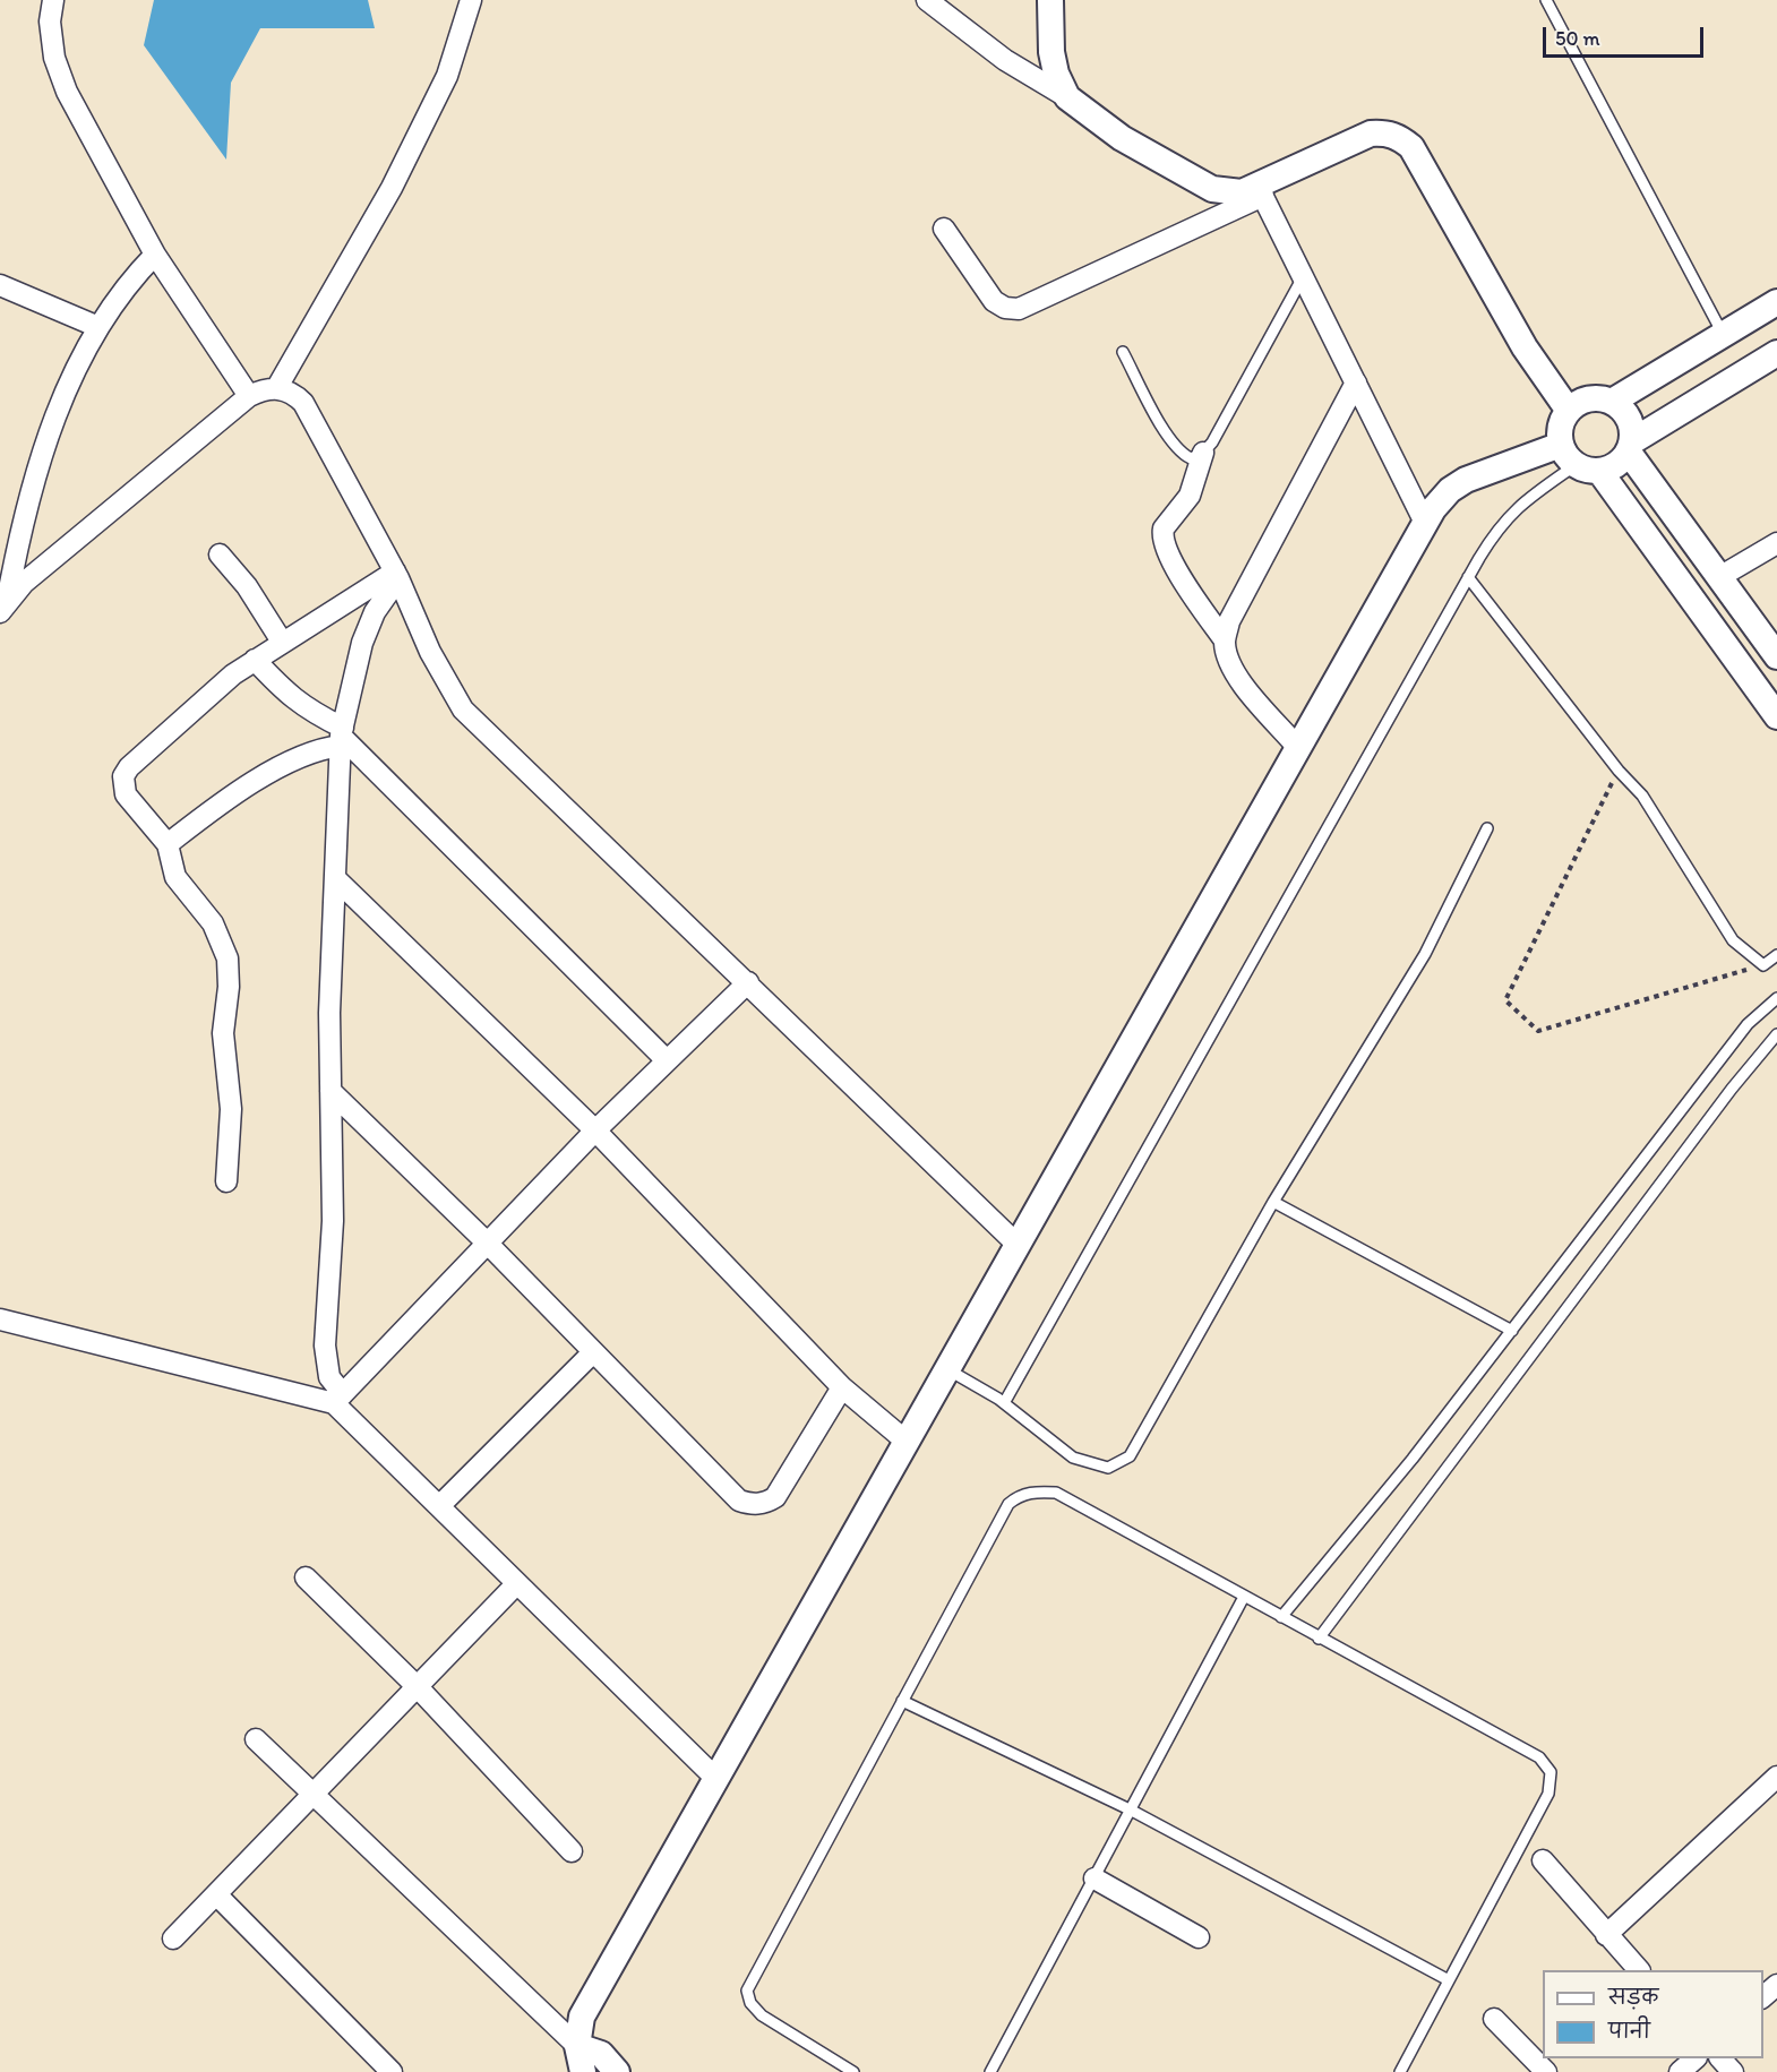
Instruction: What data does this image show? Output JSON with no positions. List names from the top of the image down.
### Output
{
  "legend": ["सड़क", "पानी"],
  "scale_bar": "50 m"
}
